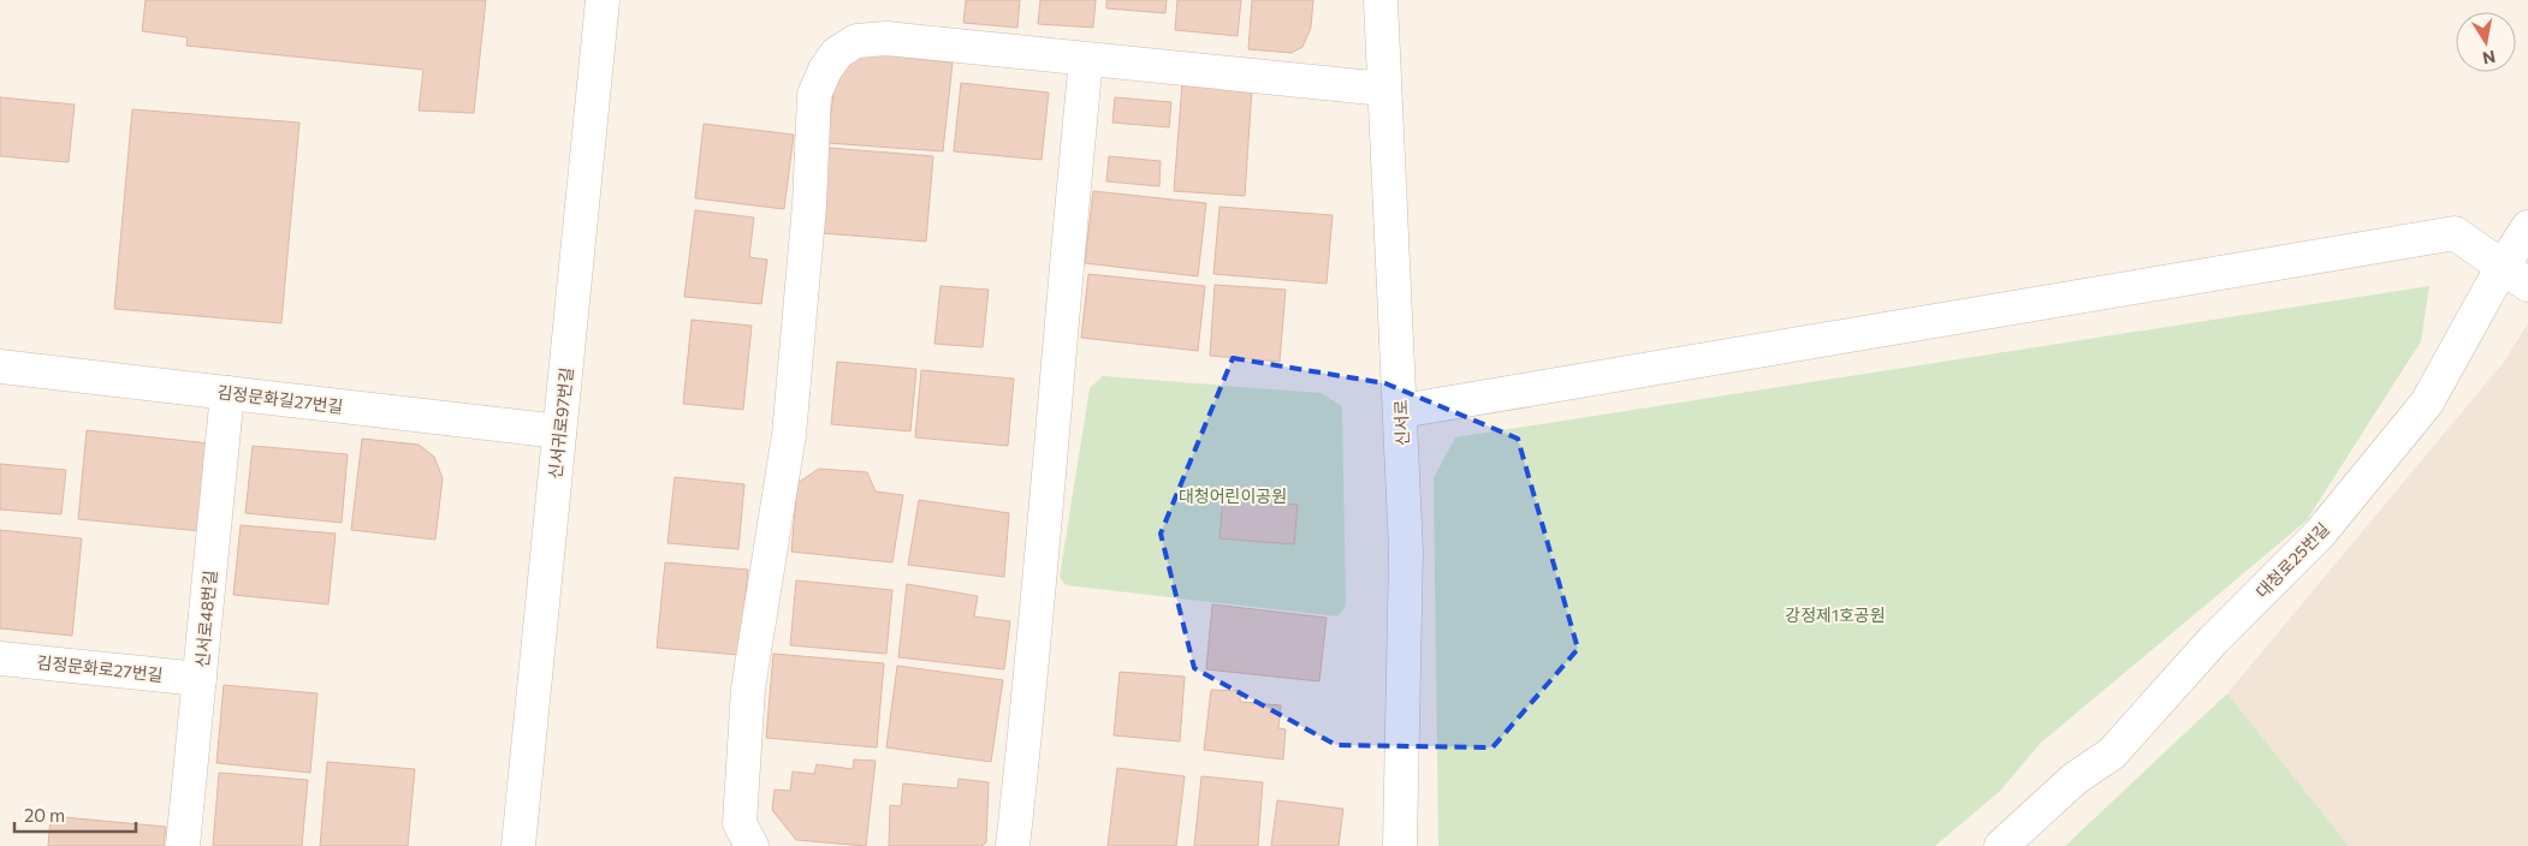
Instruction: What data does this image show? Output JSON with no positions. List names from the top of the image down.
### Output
{
  "streets": {
    "street": [
      "김정문화길27번길",
      "신서귀로97번길",
      "신서로",
      "대청로25번길",
      "신서로48번길",
      "김정문화로27번길"
    ]
  },
  "crossings": [
    ["김정문화길27번길", "신서귀로97번길"],
    ["김정문화길27번길", "신서로48번길"],
    ["신서로48번길", "김정문화로27번길"]
  ],
  "parks": ["대청어린이공원", "강정제1호공원"],
  "scale_bar": "20 m",
  "north": "bottom"
}
